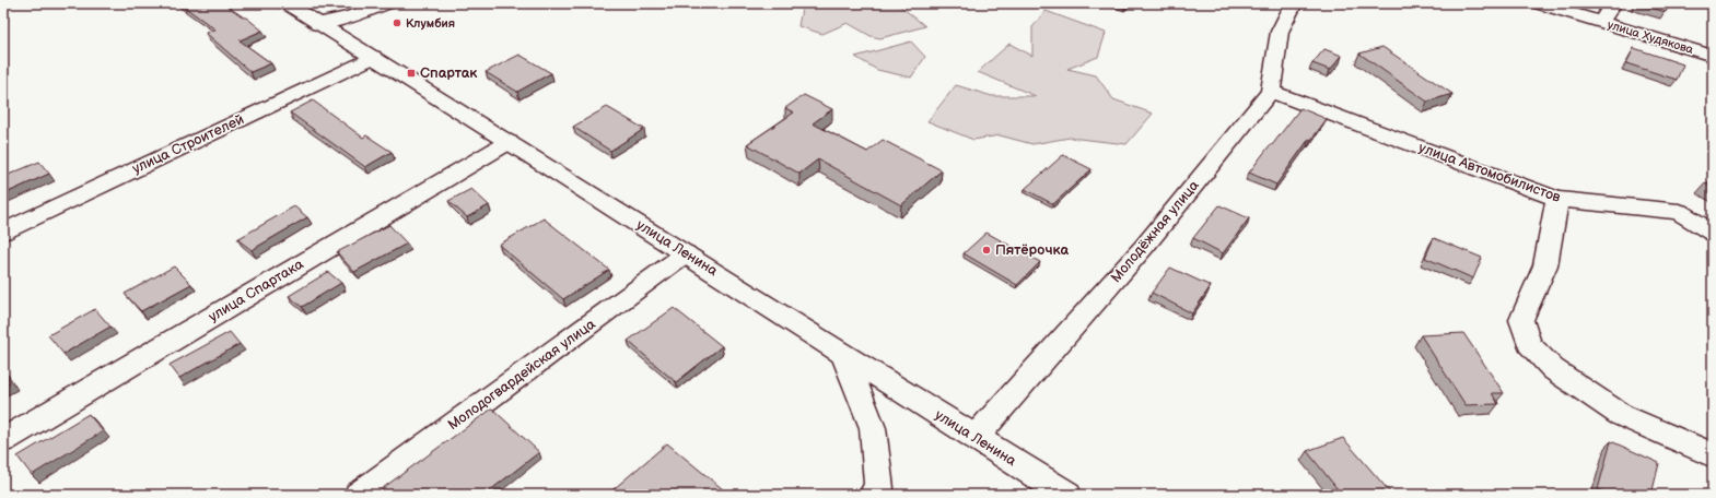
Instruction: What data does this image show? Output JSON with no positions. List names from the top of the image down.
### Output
{
  "streets": {
    "main road": ["улица Ленина"],
    "street": [
      "улица Худякова",
      "улица Строителей",
      "улица Автомобилистов",
      "Молодёжная улица",
      "улица Спартака",
      "Молодогвардейская улица"
    ]
  },
  "crossings": [
    ["улица Строителей", "улица Ленина"],
    ["улица Автомобилистов", "Молодёжная улица"],
    ["Молодёжная улица", "улица Ленина"],
    ["улица Ленина", "улица Спартака"],
    ["улица Ленина", "Молодогвардейская улица"]
  ],
  "places": {
    "other": ["Клумбия", "Пятёрочка"],
    "transit": ["Спартак"]
  }
}
